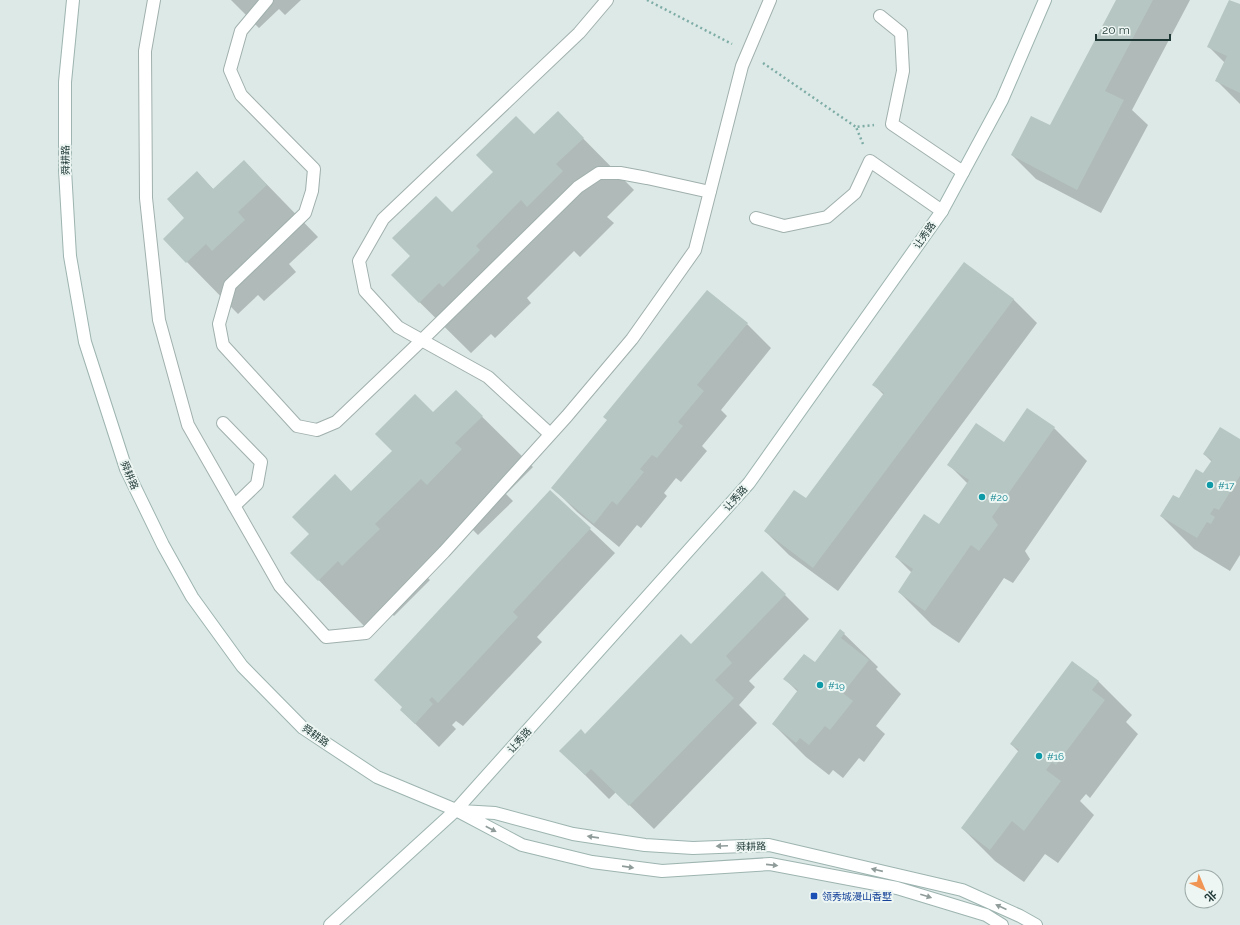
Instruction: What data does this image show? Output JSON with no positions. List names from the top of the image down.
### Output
{
  "streets": {
    "street": ["舜耕路", "让秀路"]
  },
  "crossings": [
    ["舜耕路", "让秀路"]
  ],
  "places": {
    "other": [
      "#17",
      "#20",
      "#19",
      "#16"
    ],
    "transit": ["领秀城漫山香墅"]
  },
  "scale_bar": "20 m",
  "north": "bottom right"
}
